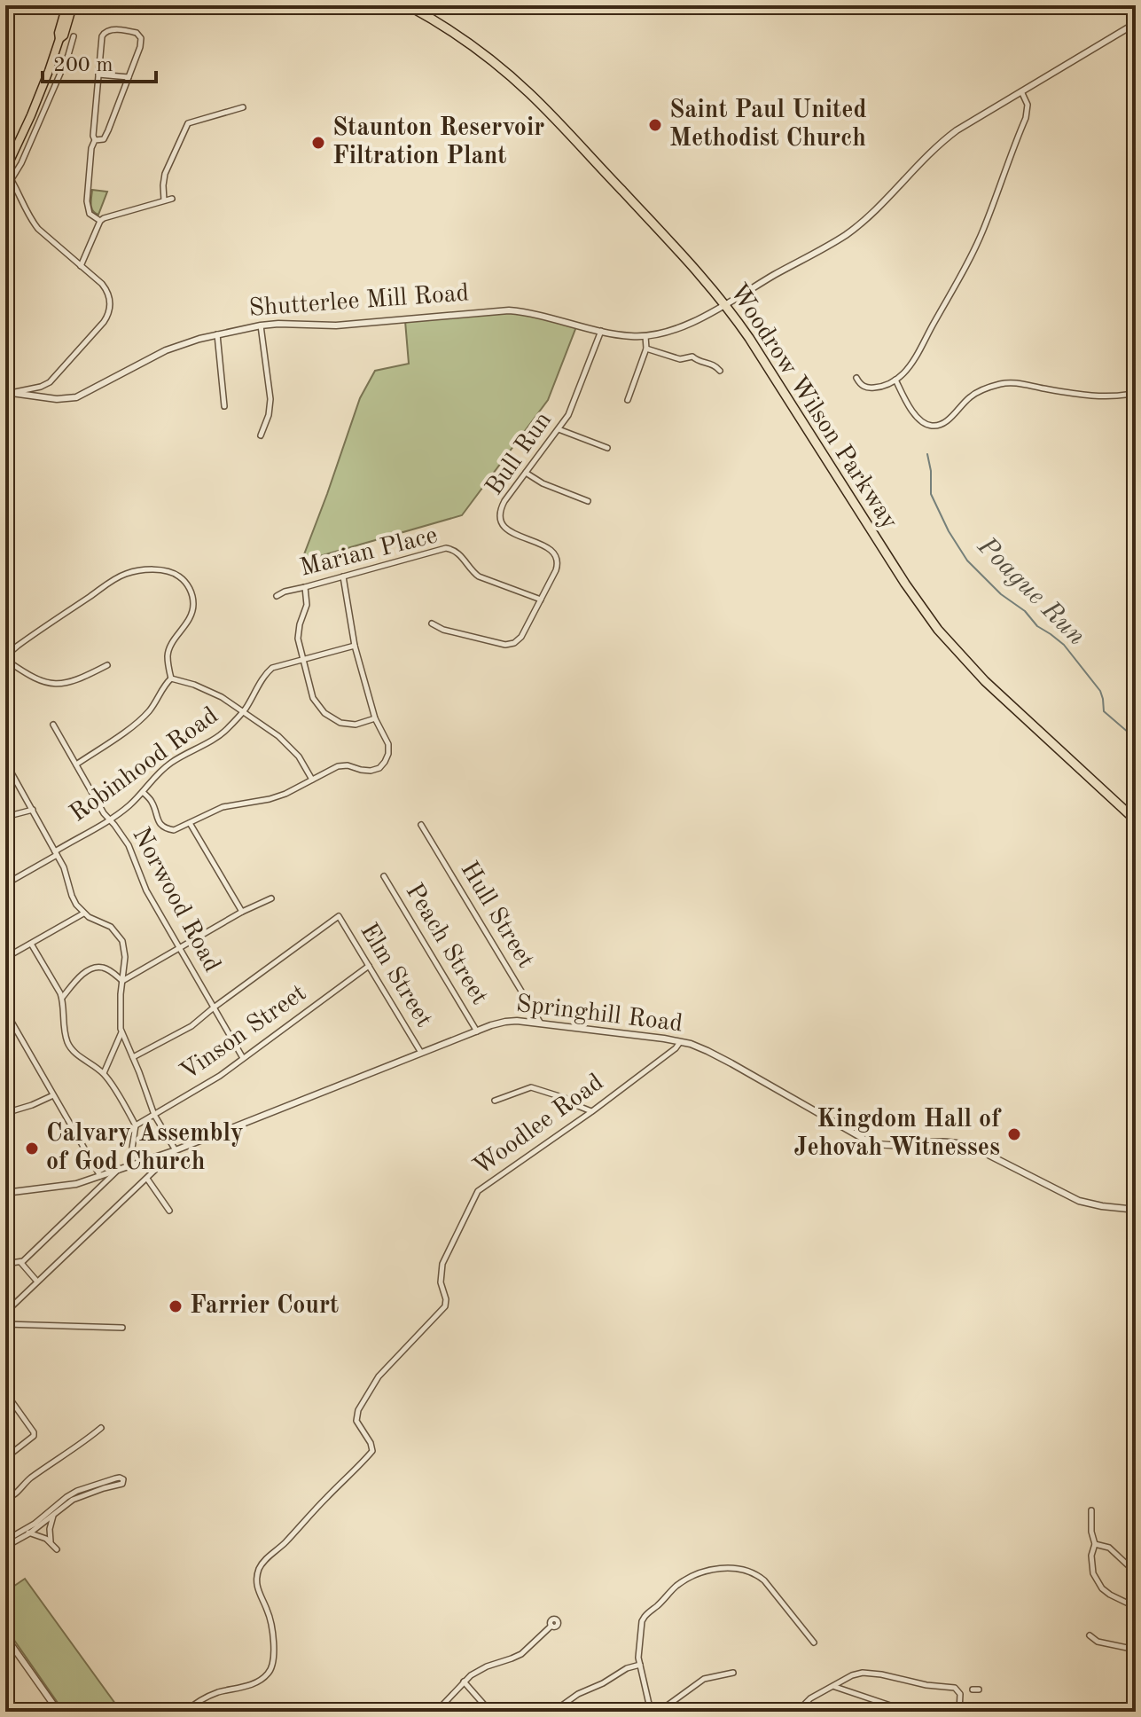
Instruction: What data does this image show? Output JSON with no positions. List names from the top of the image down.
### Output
{
  "streets": {
    "highway": ["Woodrow Wilson Parkway"],
    "street": [
      "Shutterlee Mill Road",
      "Bull Run",
      "Marian Place",
      "Robinhood Road",
      "Norwood Road",
      "Hull Street",
      "Peach Street",
      "Elm Street",
      "Springhill Road",
      "Vinson Street",
      "Woodlee Road"
    ]
  },
  "crossings": [
    ["Shutterlee Mill Road", "Woodrow Wilson Parkway"],
    ["Shutterlee Mill Road", "Bull Run"],
    ["Bull Run", "Marian Place"],
    ["Robinhood Road", "Norwood Road"],
    ["Norwood Road", "Elm Street"],
    ["Norwood Road", "Vinson Street"],
    ["Hull Street", "Springhill Road"],
    ["Peach Street", "Springhill Road"],
    ["Elm Street", "Springhill Road"],
    ["Elm Street", "Vinson Street"],
    ["Springhill Road", "Woodlee Road"]
  ],
  "water": ["Poague Run"],
  "places": [
    "Saint Paul United Methodist Church",
    "Staunton Reservoir Filtration Plant",
    "Kingdom Hall of Jehovah Witnesses",
    "Calvary Assembly of God Church",
    "Farrier Court"
  ],
  "scale_bar": "200 m"
}
